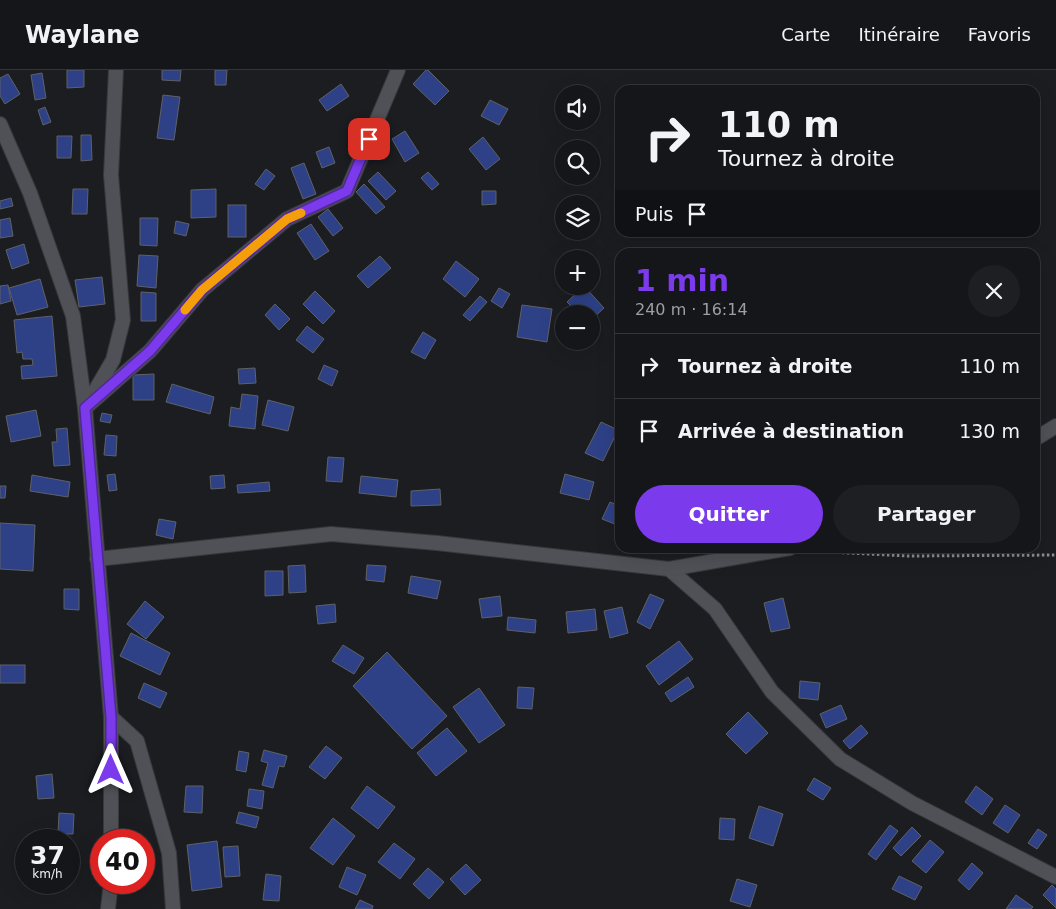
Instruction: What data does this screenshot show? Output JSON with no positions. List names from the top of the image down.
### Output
{
  "page": {
    "header": "Waylane",
    "nav": ["Carte", "Itinéraire", "Favoris"],
    "map_buttons": ["+", "−"],
    "turn": ["110 m", "Tournez à droite"],
    "then": "Puis",
    "heading": ["1 min", "240 m · 16:14"],
    "list": [
      {
        "name": "Tournez à droite",
        "value": "110 m"
      },
      {
        "name": "Arrivée à destination",
        "value": "130 m"
      }
    ],
    "buttons": ["Quitter", "Partager"],
    "speed": "37 km/h",
    "limit": "40"
  }
}
